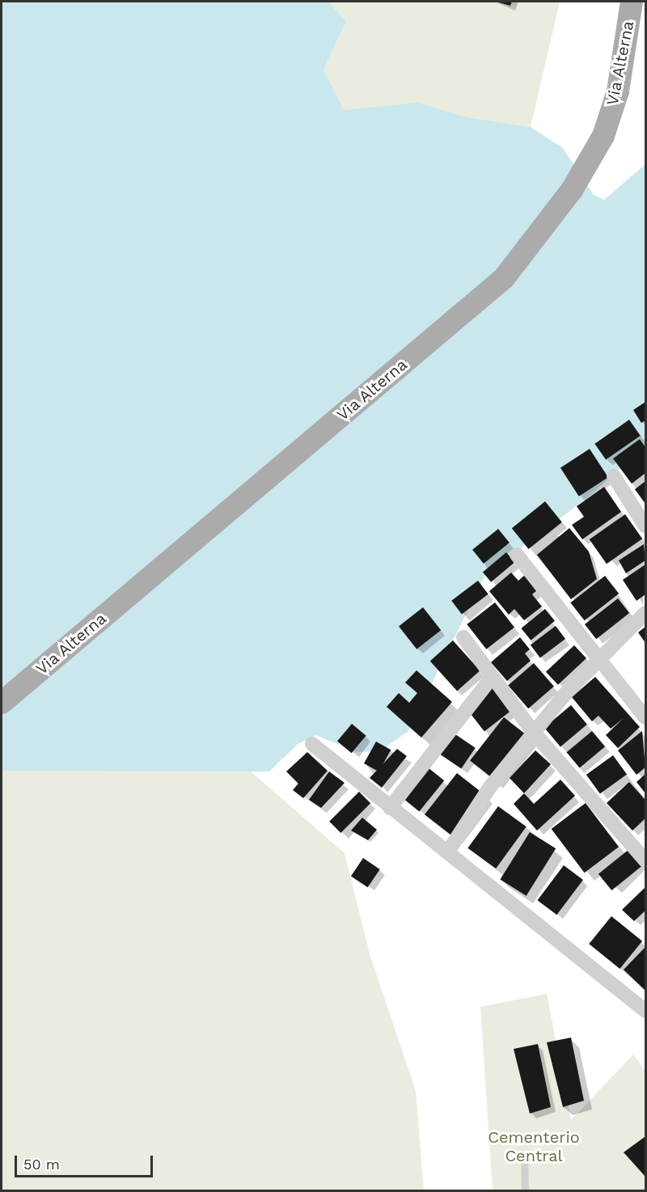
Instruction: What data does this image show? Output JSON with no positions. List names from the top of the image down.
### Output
{
  "streets": {
    "main road": ["Via Alterna"]
  },
  "parks": ["Cementerio Central"],
  "scale_bar": "50 m"
}
